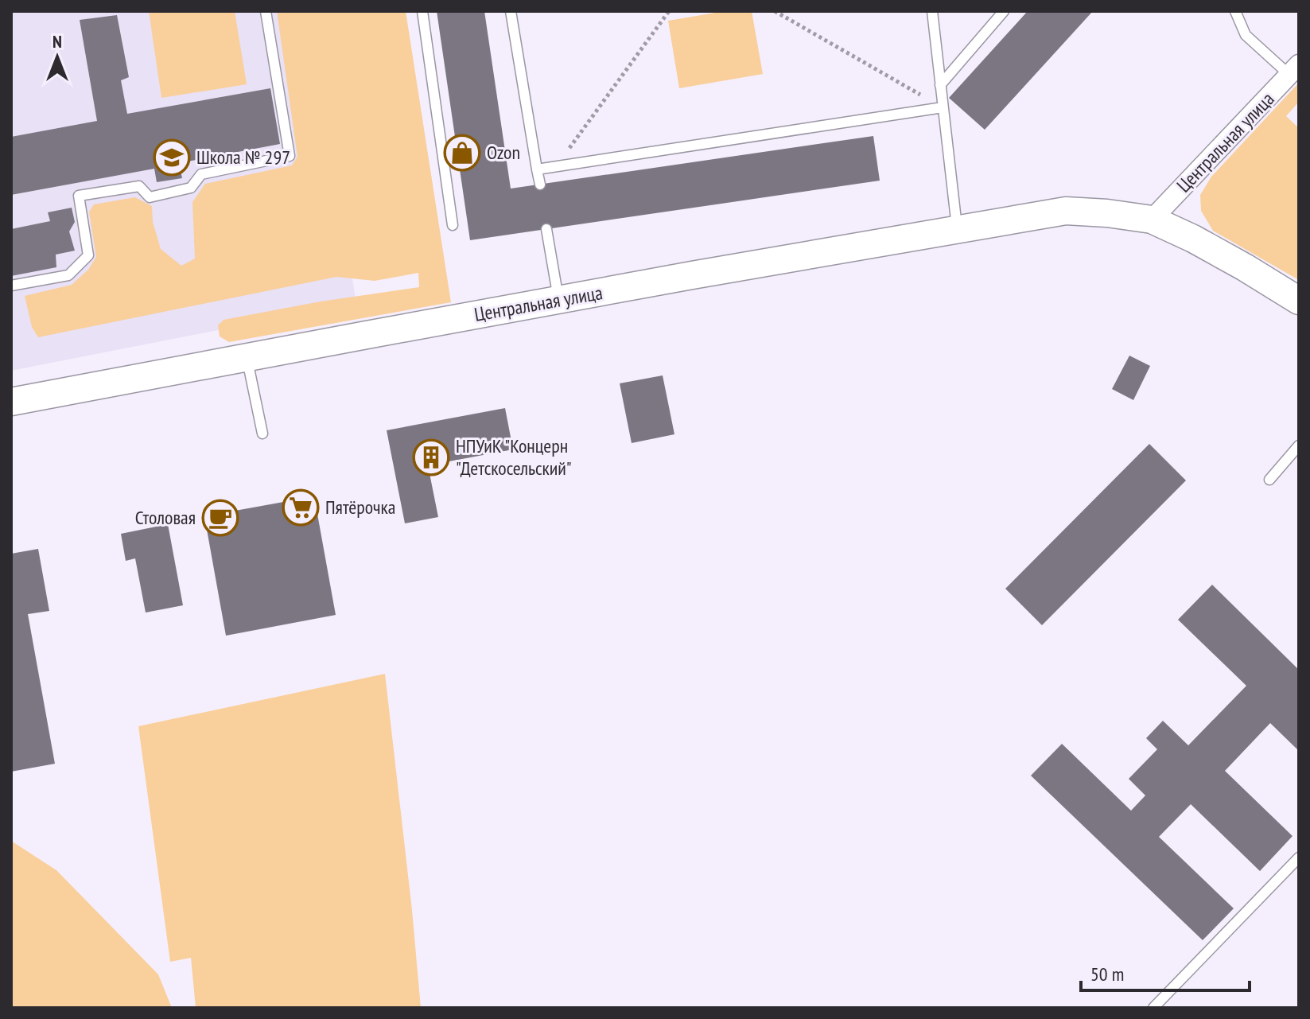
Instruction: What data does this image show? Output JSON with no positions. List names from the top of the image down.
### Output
{
  "streets": {
    "street": ["Центральная улица"]
  },
  "places": {
    "shop": ["Ozon"],
    "school or university": ["Школа № 297"],
    "building": ["НПУиК \"Концерн \"Детскосельский\""],
    "supermarket": ["Пятёрочка"],
    "cafe": ["Столовая"]
  },
  "scale_bar": "50 m",
  "north": "top"
}
